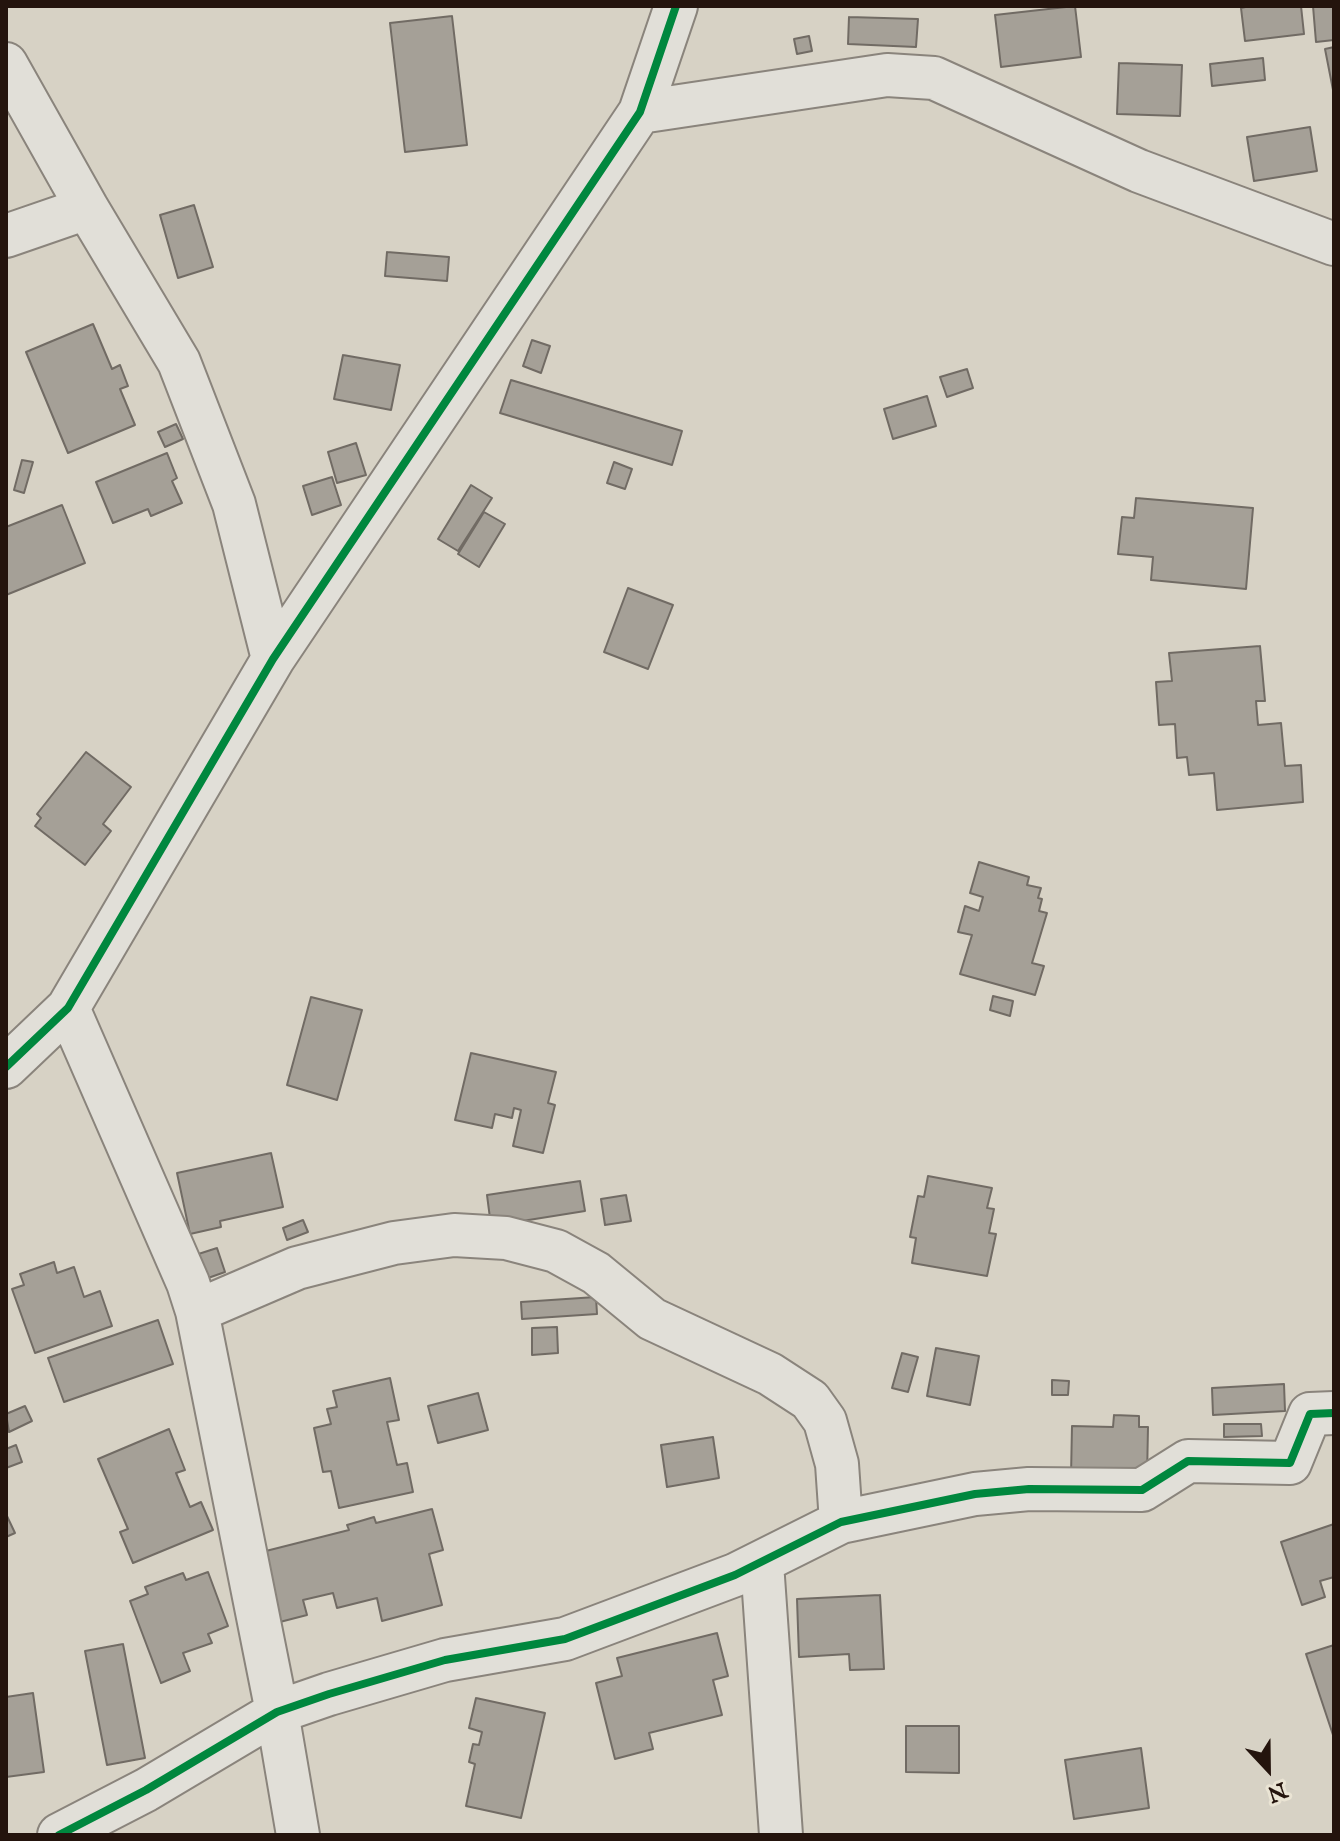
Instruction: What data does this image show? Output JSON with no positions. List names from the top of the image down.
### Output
{
  "north": "bottom"
}
